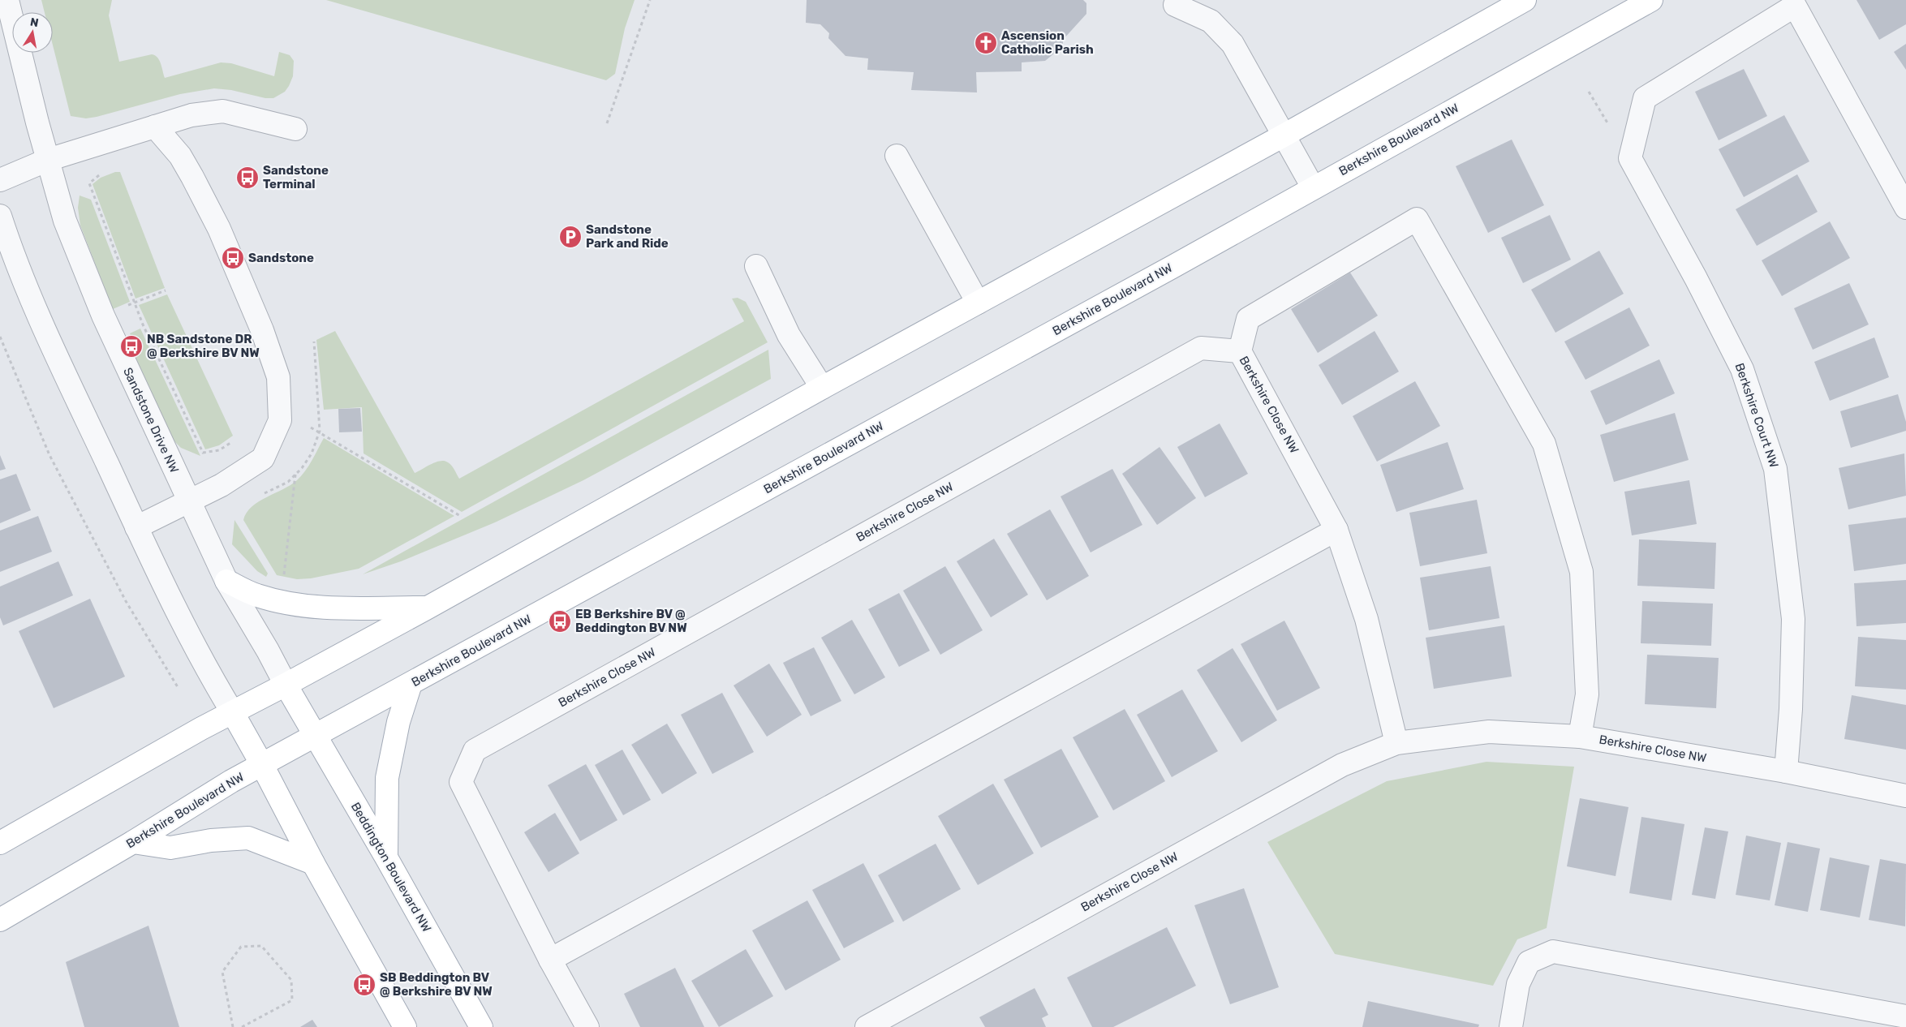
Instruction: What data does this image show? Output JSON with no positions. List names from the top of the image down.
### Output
{
  "streets": {
    "main road": ["Berkshire Boulevard NW", "Sandstone Drive NW", "Beddington Boulevard NW"],
    "street": ["Berkshire Close NW", "Berkshire Court NW"]
  },
  "crossings": [
    ["Berkshire Boulevard NW", "Beddington Boulevard NW"],
    ["Berkshire Close NW", "Berkshire Court NW"],
    ["Sandstone Drive NW", "Beddington Boulevard NW"]
  ],
  "places": {
    "church": ["Ascension Catholic Parish"],
    "bus stop": [
      "Sandstone Terminal",
      "Sandstone",
      "NB Sandstone DR @ Berkshire BV NW",
      "EB Berkshire BV @ Beddington BV NW",
      "SB Beddington BV @ Berkshire BV NW"
    ],
    "parking": ["Sandstone Park and Ride"]
  },
  "north": "top"
}
